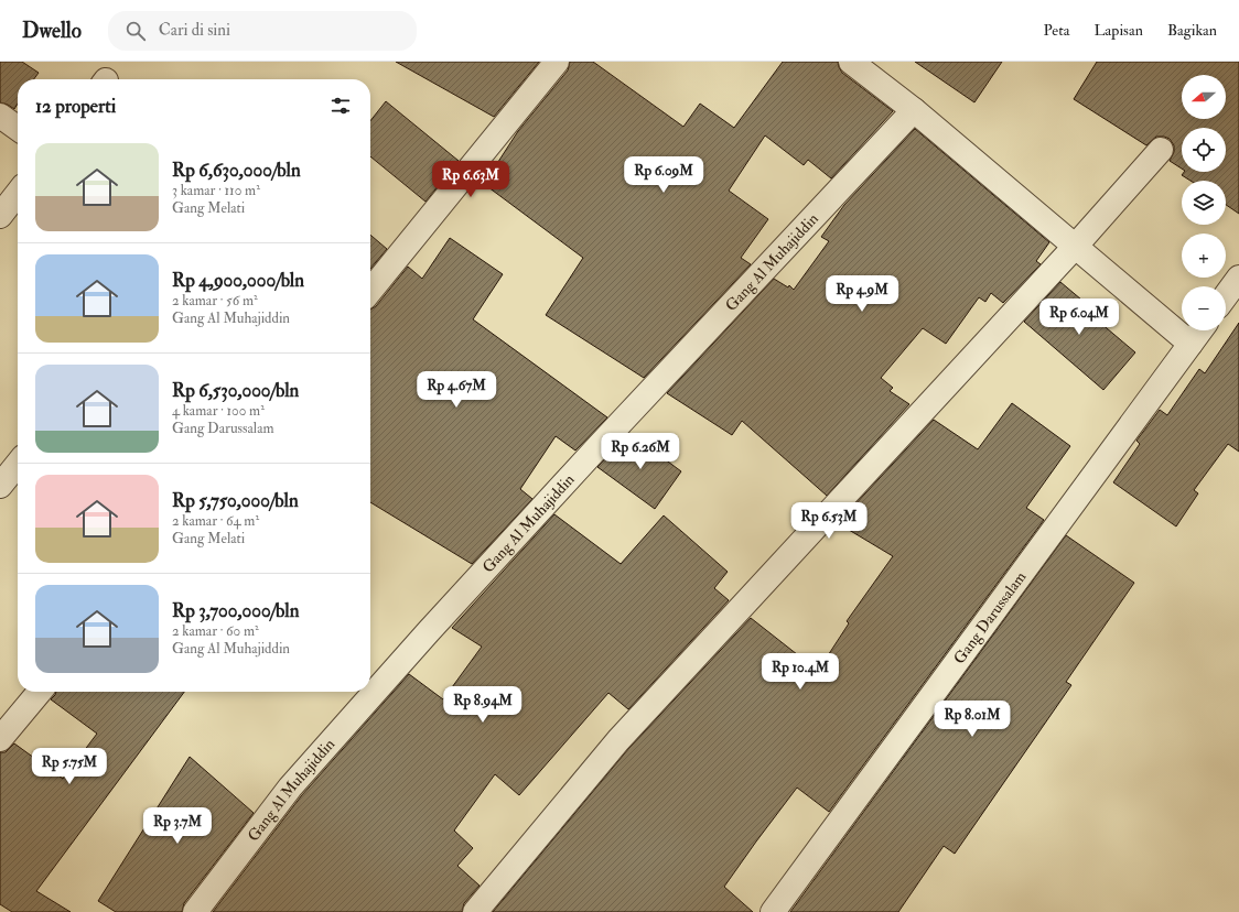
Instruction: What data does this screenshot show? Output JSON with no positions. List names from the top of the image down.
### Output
{
  "streets": {
    "street": ["Gang Al Muhajiddin", "Gang Darussalam"]
  },
  "north": "left",
  "page": {
    "header": "Dwello",
    "search": "Cari di sini",
    "nav": ["Peta", "Lapisan", "Bagikan"],
    "map_buttons": ["+", "−"],
    "heading": "12 properti",
    "list": [
      {
        "name": "Rp 6,630,000/bln",
        "note": "3 kamar · 110 m² · Gang Melati"
      },
      {
        "name": "Rp 4,900,000/bln",
        "note": "2 kamar · 56 m² · Gang Al Muhajiddin"
      },
      {
        "name": "Rp 6,530,000/bln",
        "note": "4 kamar · 100 m² · Gang Darussalam"
      },
      {
        "name": "Rp 5,750,000/bln",
        "note": "2 kamar · 64 m² · Gang Melati"
      },
      {
        "name": "Rp 3,700,000/bln",
        "note": "2 kamar · 60 m² · Gang Al Muhajiddin"
      }
    ],
    "price": [
      "Rp 6.09M",
      "Rp 6.63M",
      "Rp 4.9M",
      "Rp 6.04M",
      "Rp 4.67M",
      "Rp 6.26M",
      "Rp 6.53M",
      "Rp 10.4M",
      "Rp 8.94M",
      "Rp 8.01M",
      "Rp 5.75M",
      "Rp 3.7M"
    ]
  }
}
